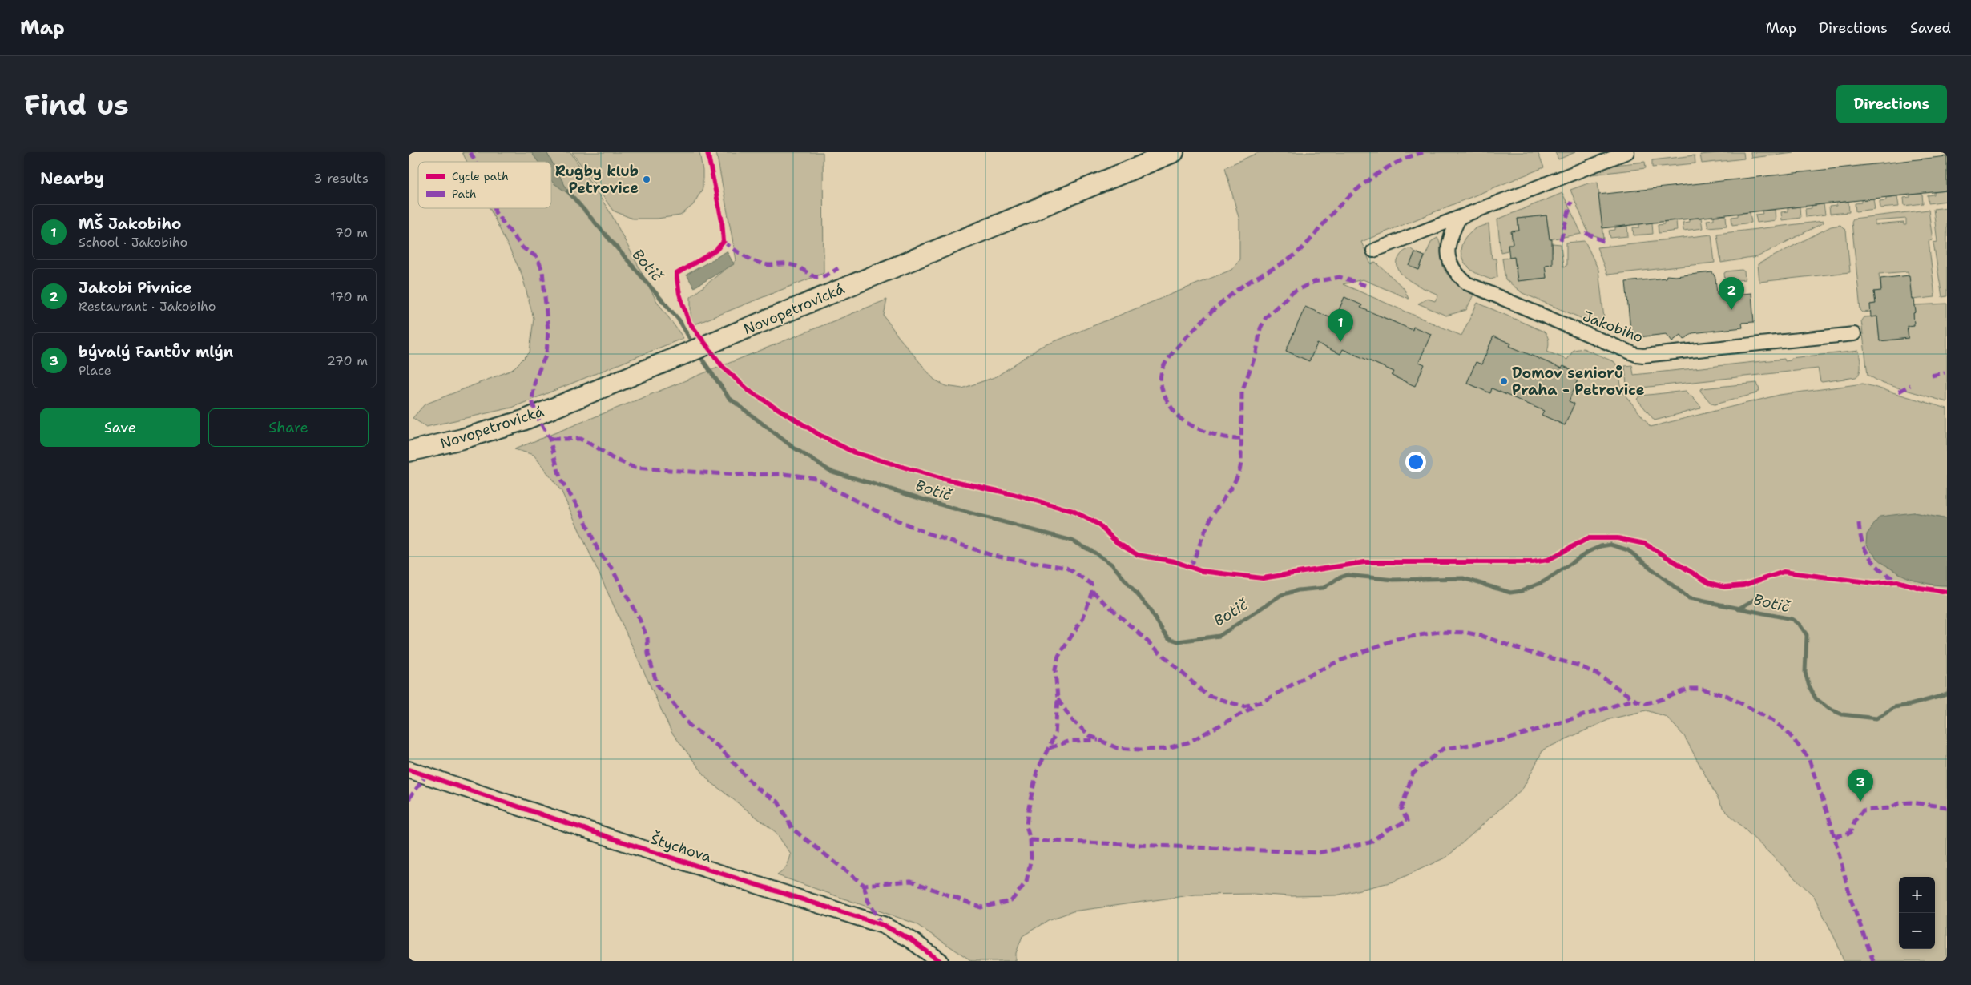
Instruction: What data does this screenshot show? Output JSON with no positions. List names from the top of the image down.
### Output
{
  "streets": {
    "main road": ["Novopetrovická"],
    "street": ["Jakobiho", "Štychova"]
  },
  "water": ["Botič"],
  "places": ["Rugby klub Petrovice", "Domov seniorů Praha - Petrovice"],
  "legend": ["Cycle path", "Path"],
  "page": {
    "header": "Map",
    "nav": ["Map", "Directions", "Saved"],
    "buttons": [
      "Directions",
      ["Save", "Share"]
    ],
    "title": "Find us",
    "heading": ["Nearby", "3 results"],
    "list": [
      {
        "mark": "1",
        "name": "MŠ Jakobiho",
        "note": "School · Jakobiho",
        "value": "70 m"
      },
      {
        "mark": "2",
        "name": "Jakobi Pivnice",
        "note": "Restaurant · Jakobiho",
        "value": "170 m"
      },
      {
        "mark": "3",
        "name": "bývalý Fantův mlýn",
        "note": "Place",
        "value": "270 m"
      }
    ],
    "pins": ["2", "1", "3"],
    "map_buttons": ["+", "−"]
  }
}
